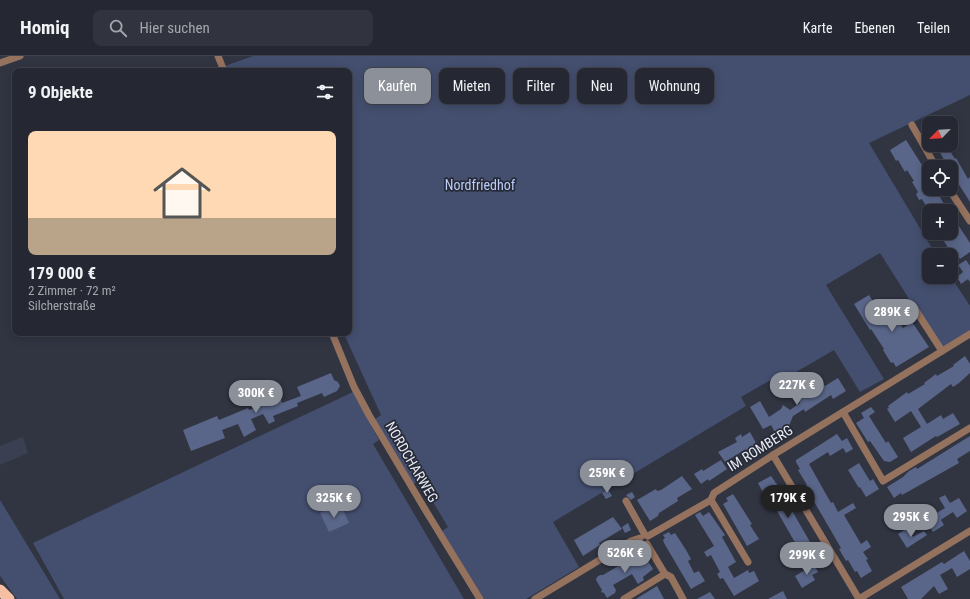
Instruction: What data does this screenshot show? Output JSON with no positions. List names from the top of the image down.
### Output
{
  "streets": {
    "street": ["IM ROMBERG", "NORDCHARWEG"]
  },
  "parks": ["Nordfriedhof"],
  "north": "bottom left",
  "page": {
    "header": "Homiq",
    "search": "Hier suchen",
    "nav": ["Karte", "Ebenen", "Teilen"],
    "chip": [
      "Kaufen",
      "Mieten",
      "Filter",
      "Neu",
      "Wohnung"
    ],
    "heading": "9 Objekte",
    "map_buttons": ["+", "−"],
    "list": [
      {
        "name": "179 000 €",
        "note": "2 Zimmer · 72 m² · Silcherstraße"
      }
    ],
    "price": [
      "289K €",
      "227K €",
      "300K €",
      "259K €",
      "325K €",
      "179K €",
      "295K €",
      "526K €",
      "299K €"
    ]
  }
}
